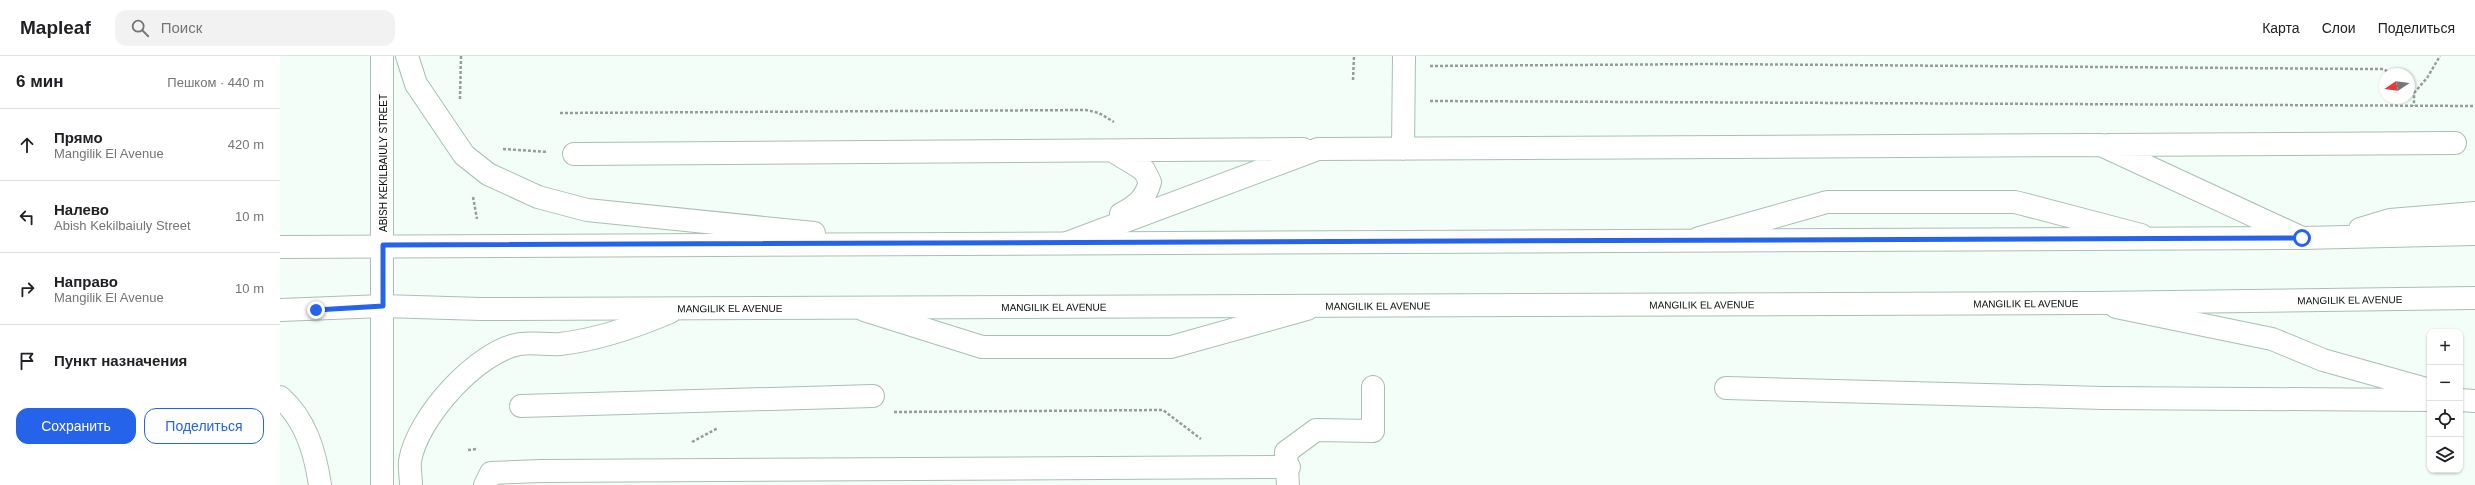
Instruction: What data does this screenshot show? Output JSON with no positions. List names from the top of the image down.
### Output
{
  "streets": {
    "main road": ["ABISH KEKILBAIULY STREET", "MANGILIK EL AVENUE"]
  },
  "crossings": [
    ["ABISH KEKILBAIULY STREET", "MANGILIK EL AVENUE"]
  ],
  "north": "left",
  "page": {
    "header": "Mapleaf",
    "search": "Поиск",
    "nav": ["Карта", "Слои", "Поделиться"],
    "heading": ["6 мин", "Пешком · 440 m"],
    "list": [
      ["Прямо", "Mangilik El Avenue", "420 m"],
      ["Налево", "Abish Kekilbaiuly Street", "10 m"],
      ["Направо", "Mangilik El Avenue", "10 m"],
      "Пункт назначения"
    ],
    "map_buttons": ["+", "−"],
    "buttons": ["Сохранить", "Поделиться"]
  }
}
